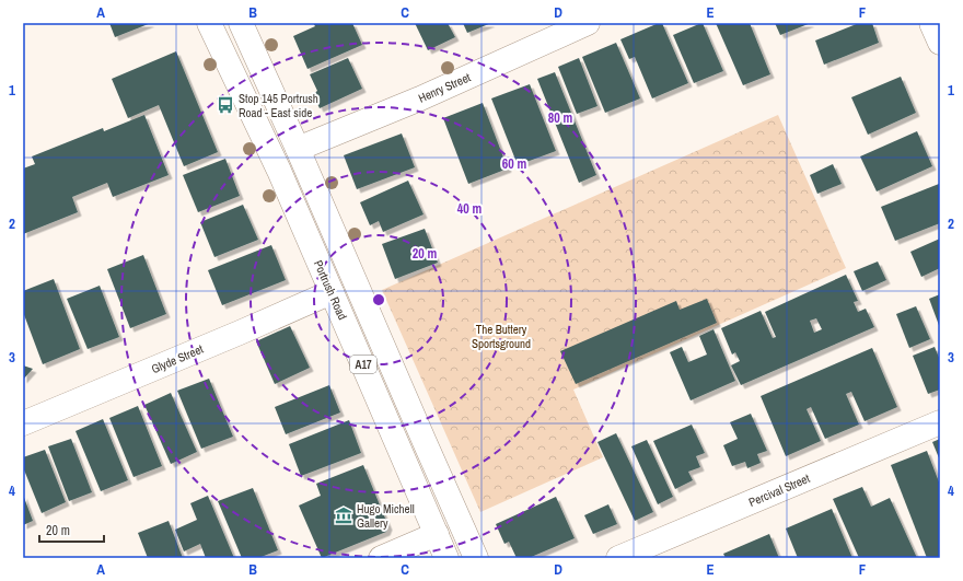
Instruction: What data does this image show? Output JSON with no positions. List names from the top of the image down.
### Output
{
  "streets": {
    "main road": [
      "Henry Street",
      "Portrush Road",
      "Glyde Street",
      "A17",
      "Percival Street"
    ]
  },
  "crossings": [
    ["Henry Street", "A17"],
    ["Portrush Road", "Glyde Street"]
  ],
  "parks": ["The Buttery Sportsground"],
  "places": {
    "bus stop": ["Stop 145 Portrush Road - East side"],
    "museum": ["Hugo Michell Gallery"]
  },
  "scale_bar": "20 m",
  "grid": {
    "columns": [
      "A",
      "B",
      "C",
      "D",
      "E",
      "F"
    ],
    "rows": [
      "1",
      "2",
      "3",
      "4"
    ]
  },
  "rings": [
    "80 m",
    "60 m",
    "40 m",
    "20 m"
  ]
}
